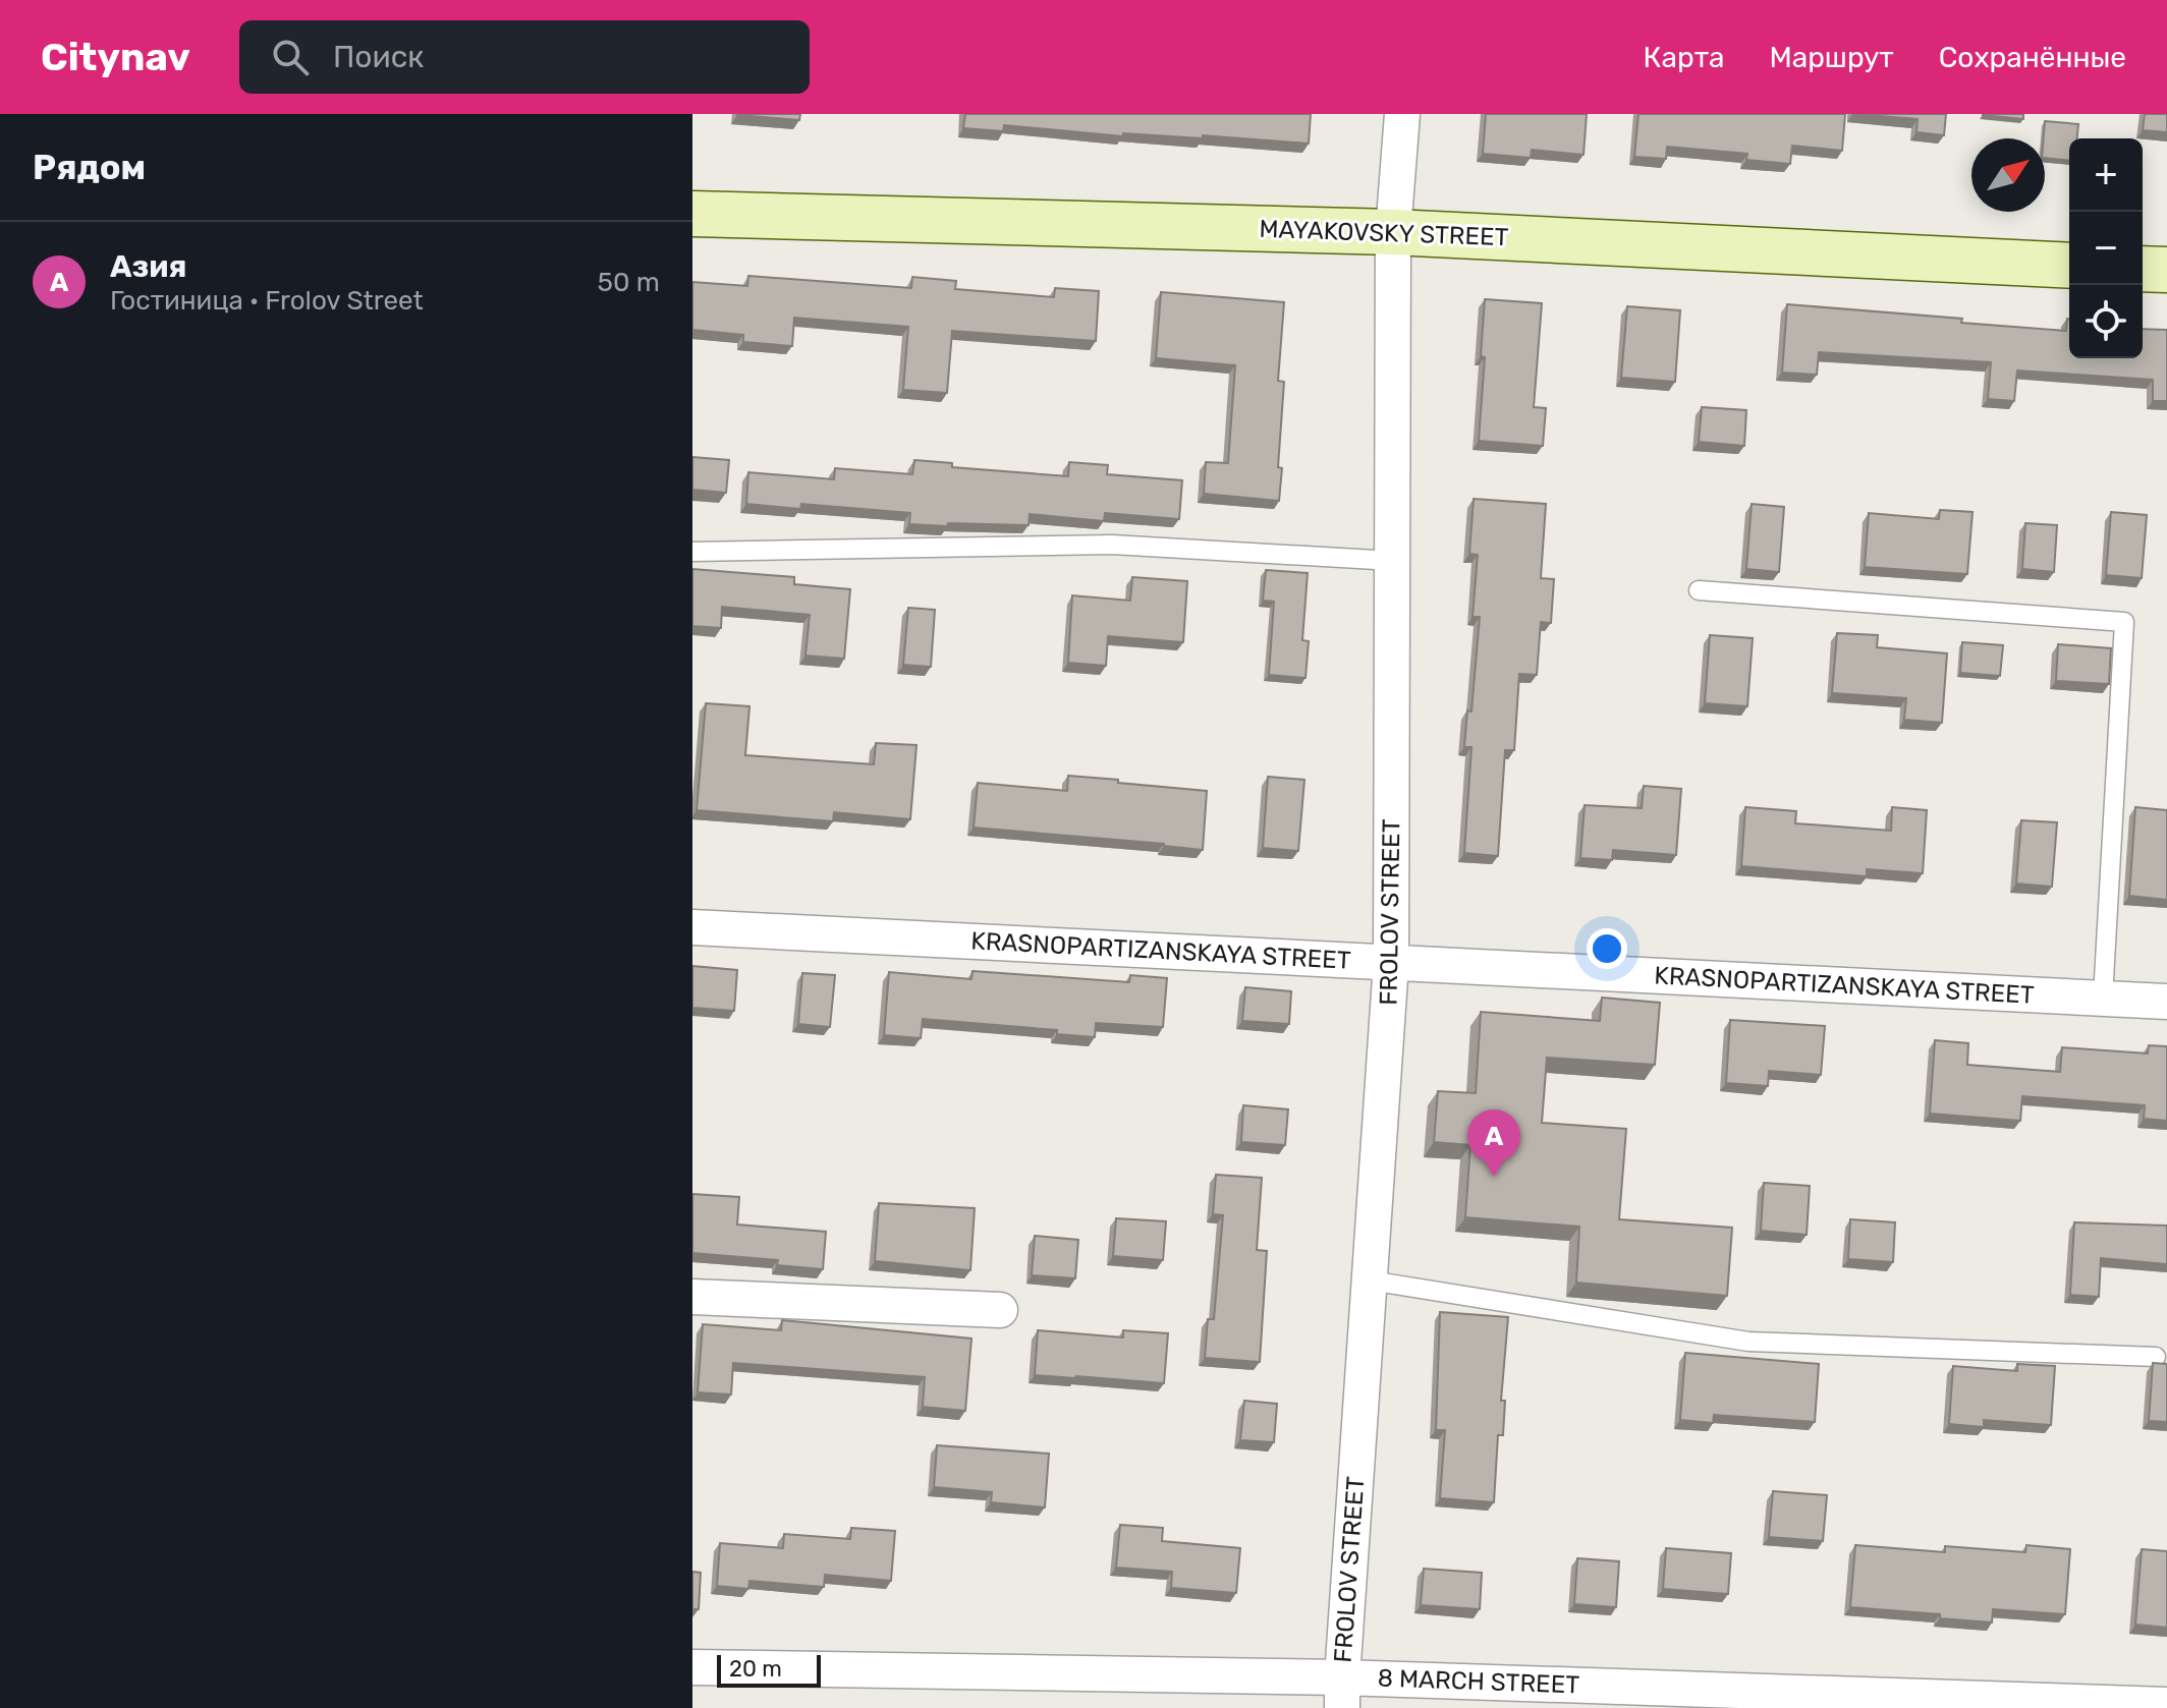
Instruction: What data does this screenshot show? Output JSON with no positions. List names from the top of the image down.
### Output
{
  "streets": {
    "main road": ["MAYAKOVSKY STREET"],
    "street": ["FROLOV STREET", "KRASNOPARTIZANSKAYA STREET", "8 MARCH STREET"]
  },
  "crossings": [
    ["MAYAKOVSKY STREET", "FROLOV STREET"],
    ["FROLOV STREET", "KRASNOPARTIZANSKAYA STREET"],
    ["FROLOV STREET", "8 MARCH STREET"]
  ],
  "scale_bar": "20 m",
  "north": "top right",
  "page": {
    "header": "Citynav",
    "search": "Поиск",
    "nav": ["Карта", "Маршрут", "Сохранённые"],
    "heading": "Рядом",
    "map_buttons": ["+", "−"],
    "list": [
      {
        "mark": "A",
        "name": "Азия",
        "note": "Гостиница · Frolov Street",
        "value": "50 m"
      }
    ],
    "pins": "A",
    "scale": "20 m"
  }
}
